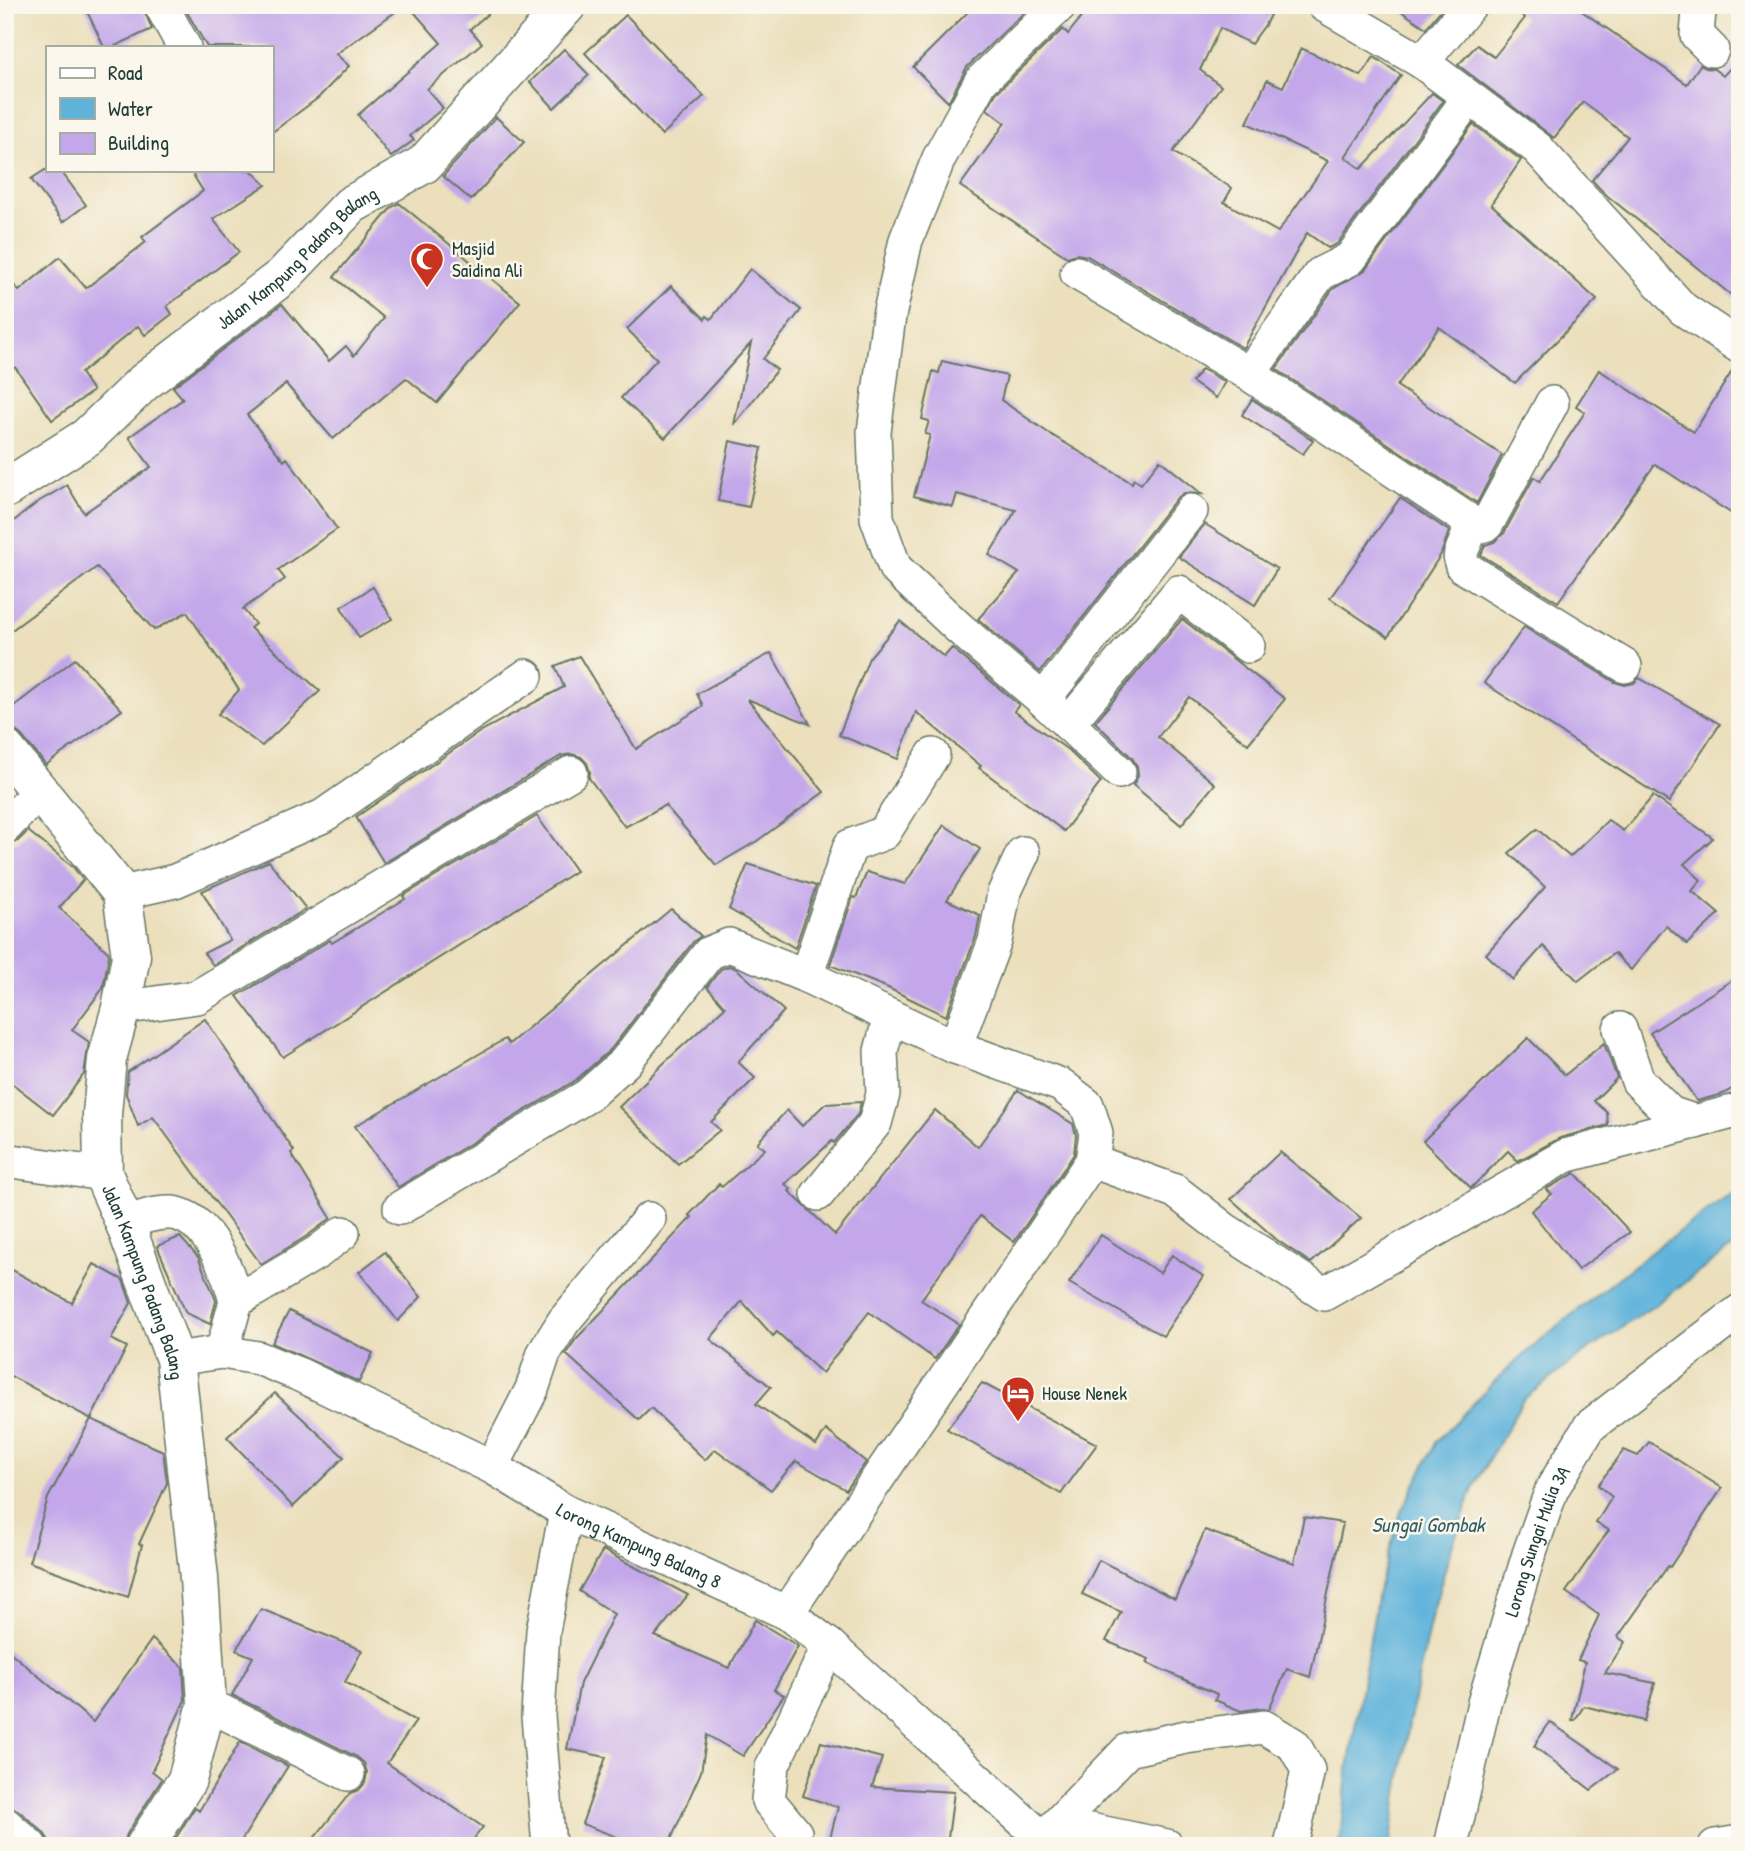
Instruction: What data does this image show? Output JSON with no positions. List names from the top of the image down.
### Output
{
  "streets": {
    "street": ["Jalan Kampung Padang Balang", "Lorong Sungai Mulia 3A", "Lorong Kampung Balang 8"]
  },
  "crossings": [
    ["Jalan Kampung Padang Balang", "Lorong Kampung Balang 8"]
  ],
  "water": ["Sungai Gombak"],
  "places": {
    "mosque": ["Masjid Saidina Ali"],
    "hotel": ["House Nenek"]
  },
  "legend": ["Road", "Water", "Building"]
}
